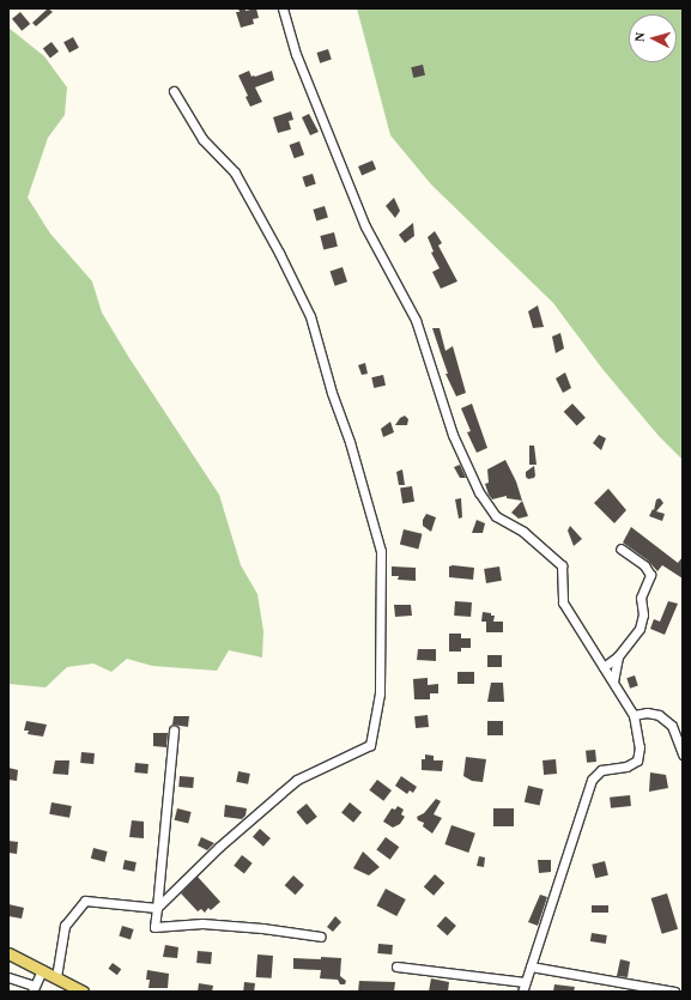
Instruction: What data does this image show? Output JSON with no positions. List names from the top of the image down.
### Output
{
  "north": "left"
}
